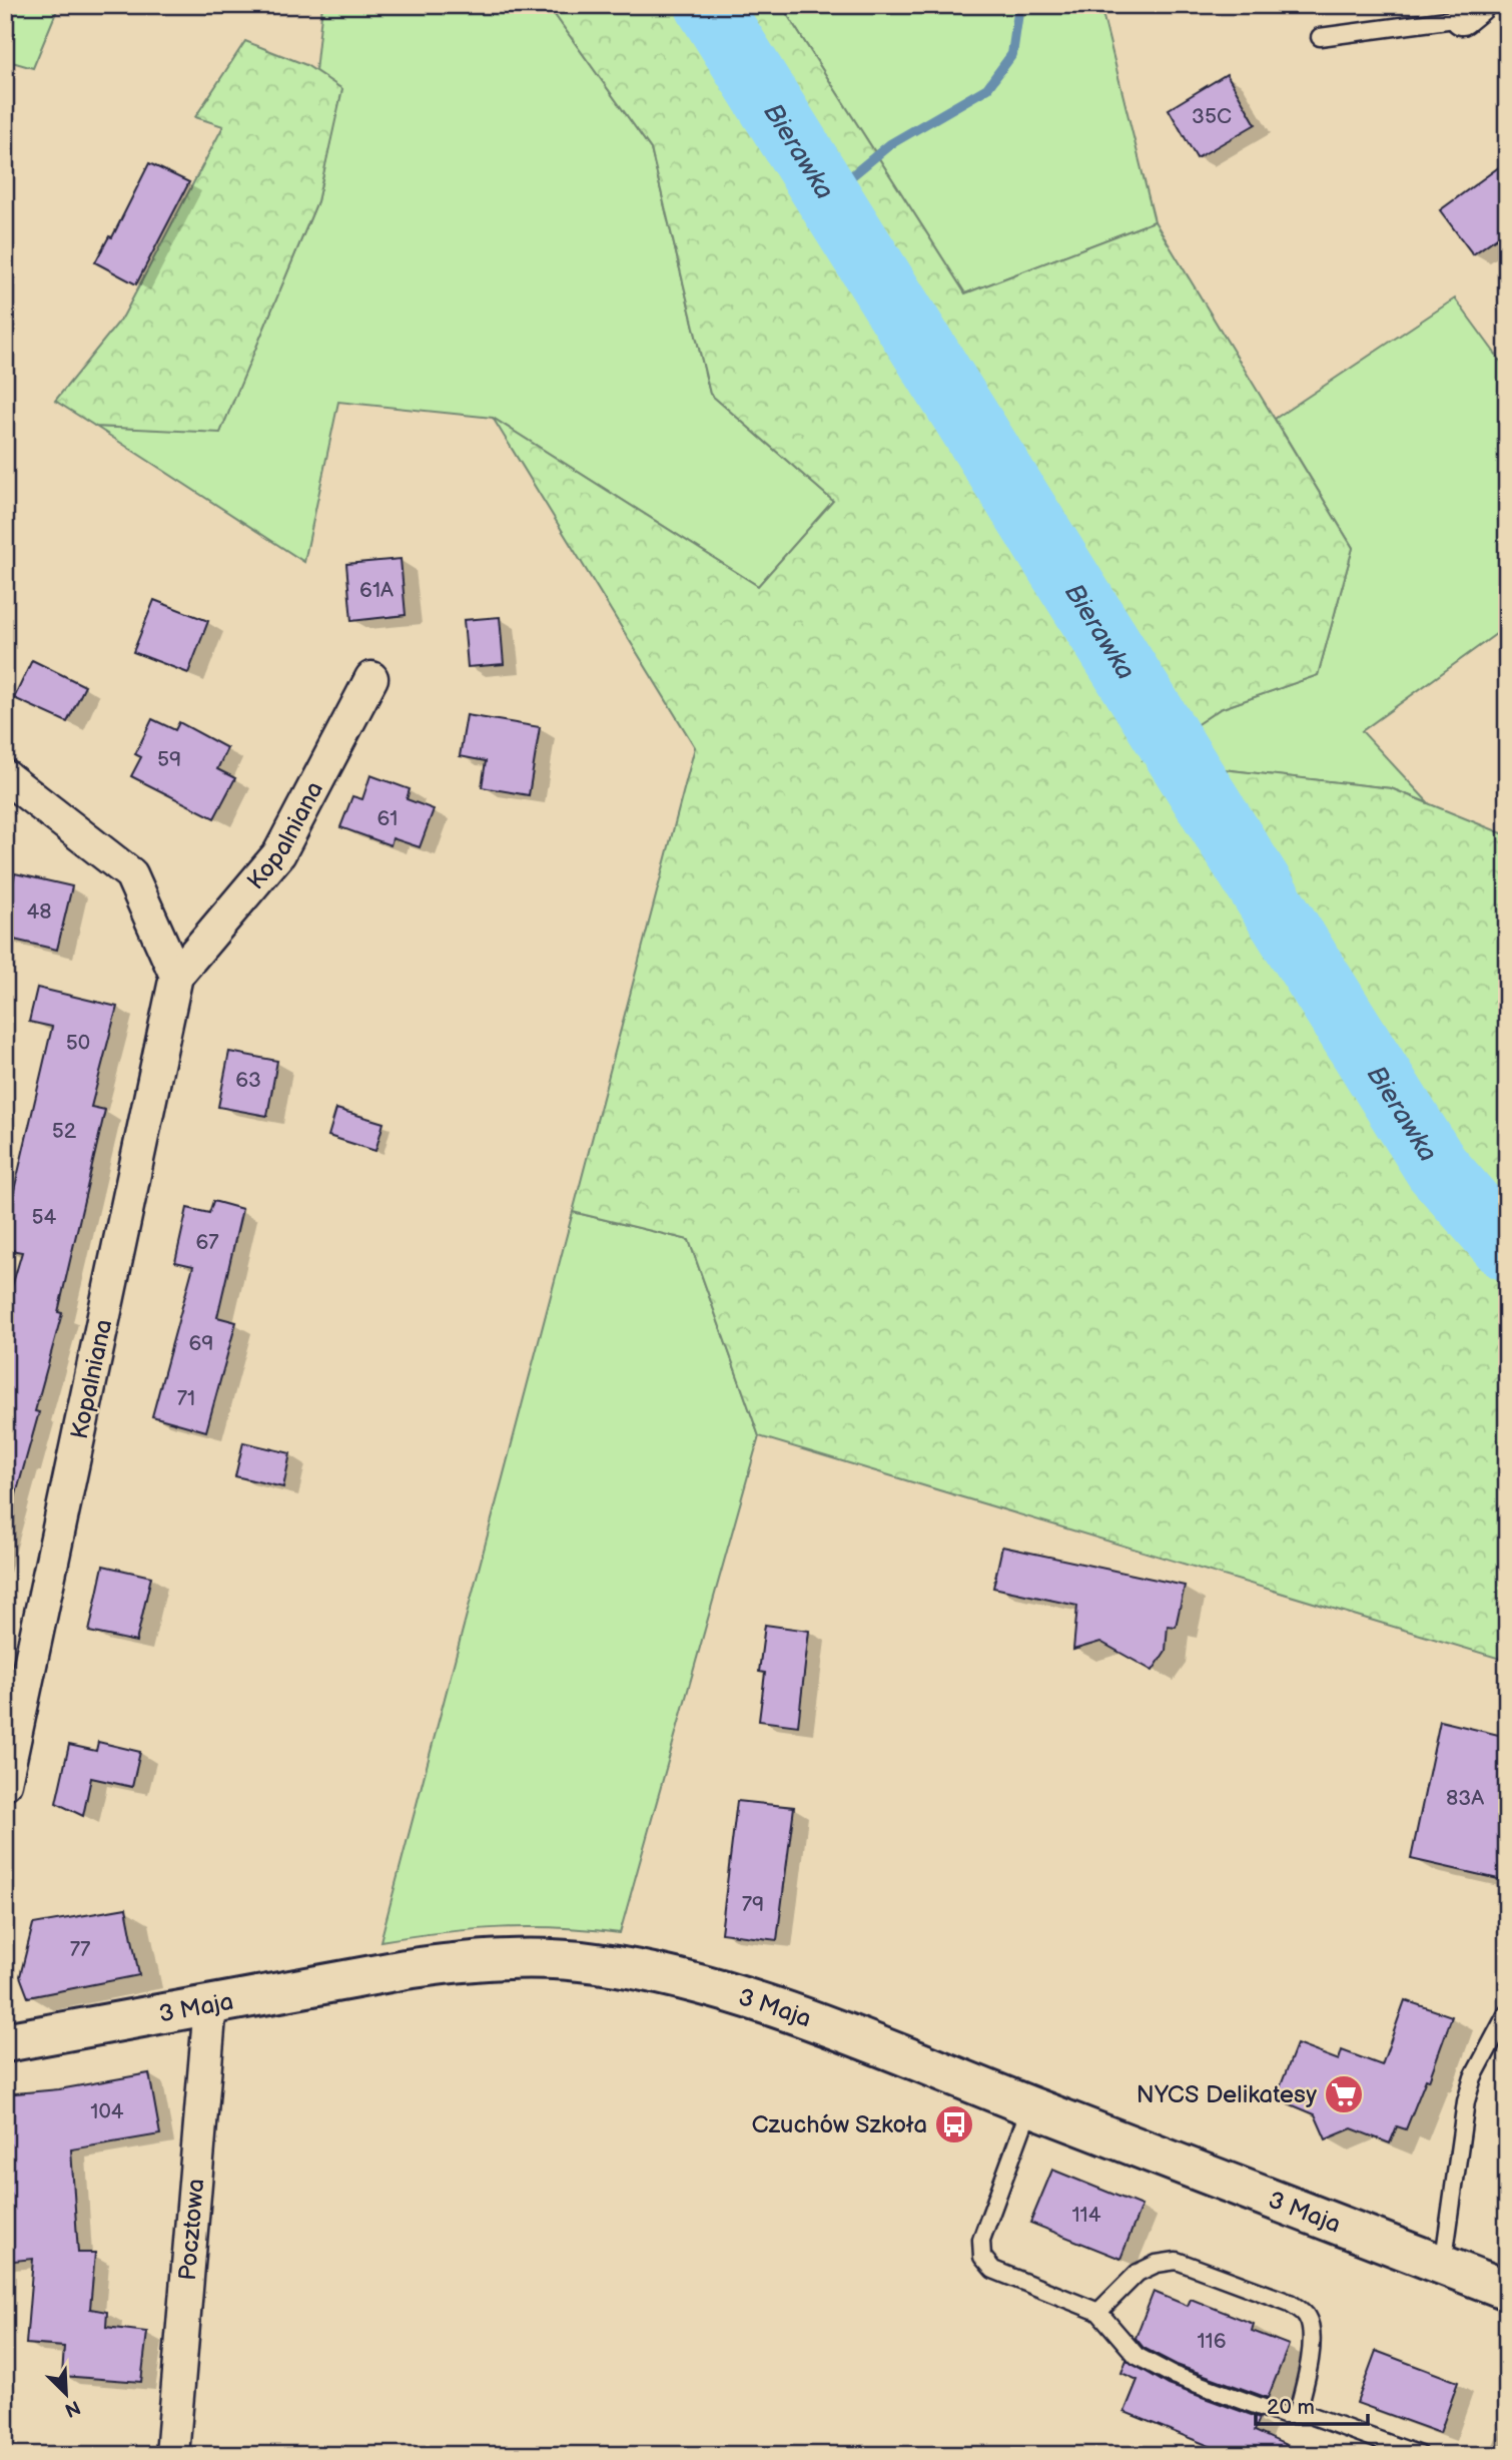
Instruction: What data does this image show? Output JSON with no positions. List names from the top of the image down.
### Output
{
  "streets": {
    "main road": ["3 Maja"],
    "street": ["Kopalniana", "Pocztowa"]
  },
  "crossings": [
    ["3 Maja", "Pocztowa"]
  ],
  "water": ["Bierawka"],
  "places": {
    "supermarket": ["NYCS Delikatesy"],
    "bus stop": ["Czuchów Szkoła"]
  },
  "house_numbers": [
    "35C",
    "61A",
    "59",
    "61",
    "48",
    "50",
    "63",
    "52",
    "54",
    "67",
    "69",
    "71",
    "83A",
    "79",
    "77",
    "104",
    "114",
    "116"
  ],
  "scale_bar": "20 m",
  "north": "bottom right"
}
